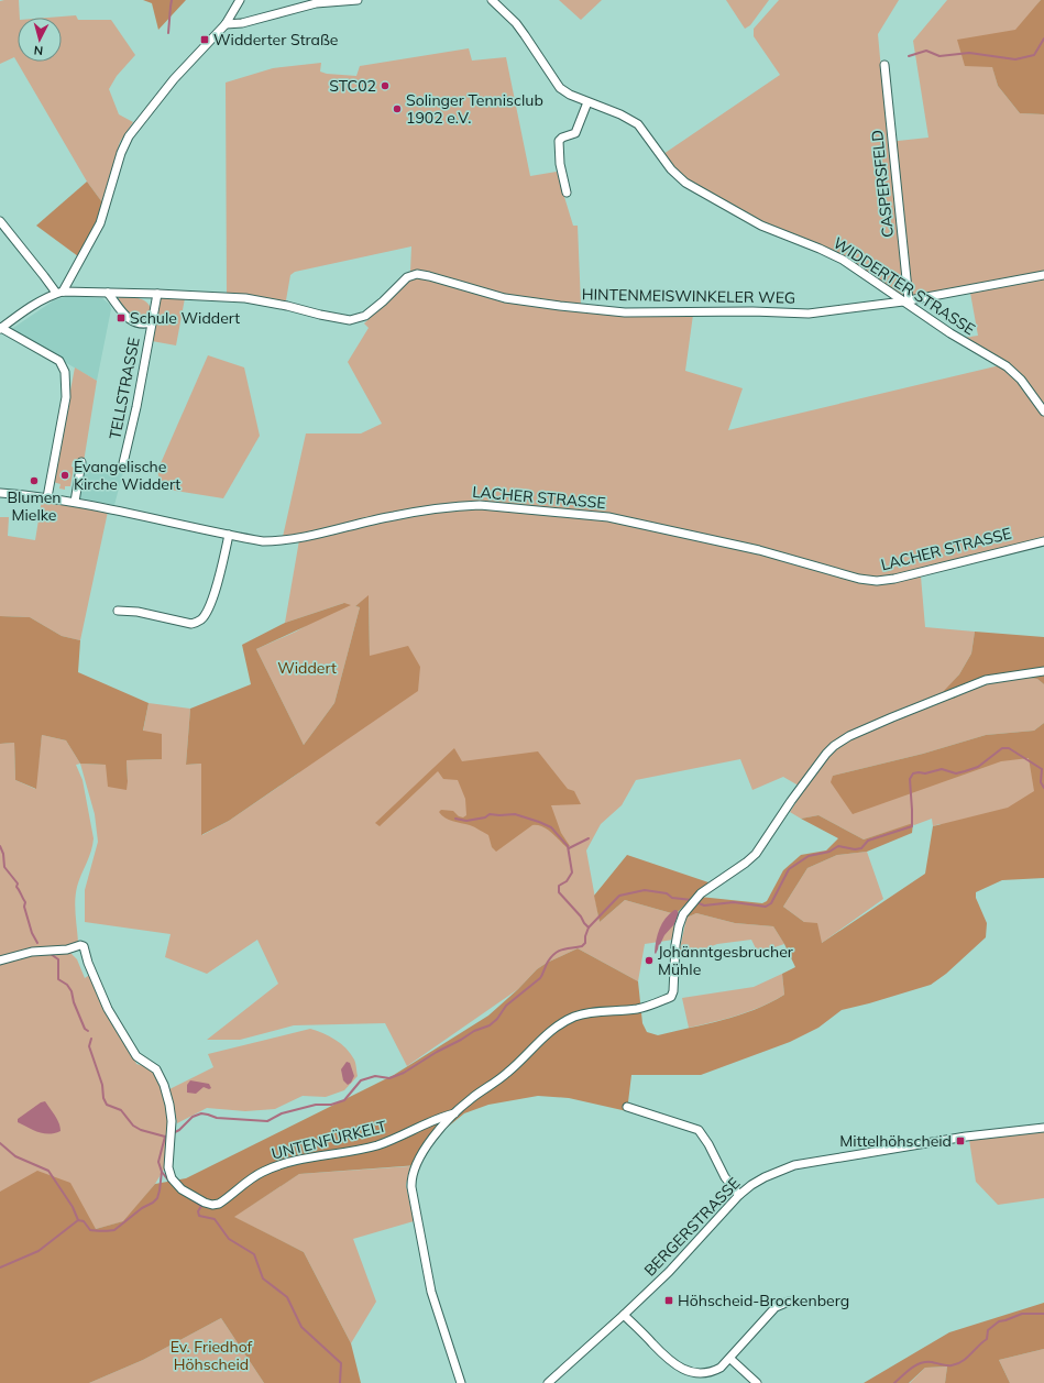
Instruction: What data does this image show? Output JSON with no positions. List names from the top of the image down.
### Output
{
  "streets": {
    "street": [
      "CASPERSFELD",
      "WIDDERTER STRASSE",
      "HINTENMEISWINKELER WEG",
      "TELLSTRASSE",
      "LACHER STRASSE",
      "UNTENFÜRKELT",
      "BERGERSTRASSE"
    ]
  },
  "crossings": [
    ["CASPERSFELD", "WIDDERTER STRASSE"],
    ["CASPERSFELD", "HINTENMEISWINKELER WEG"],
    ["WIDDERTER STRASSE", "HINTENMEISWINKELER WEG"],
    ["HINTENMEISWINKELER WEG", "TELLSTRASSE"]
  ],
  "parks": ["Widdert", "Ev. Friedhof Höhscheid"],
  "places": {
    "transit": [
      "Widderter Straße",
      "Schule Widdert",
      "Mittelhöhscheid",
      "Höhscheid-Brockenberg"
    ],
    "other": [
      "STC02",
      "Solinger Tennisclub 1902 e.V.",
      "Evangelische Kirche Widdert",
      "Blumen Mielke",
      "Johänntgesbrucher Mühle"
    ]
  },
  "north": "bottom"
}
